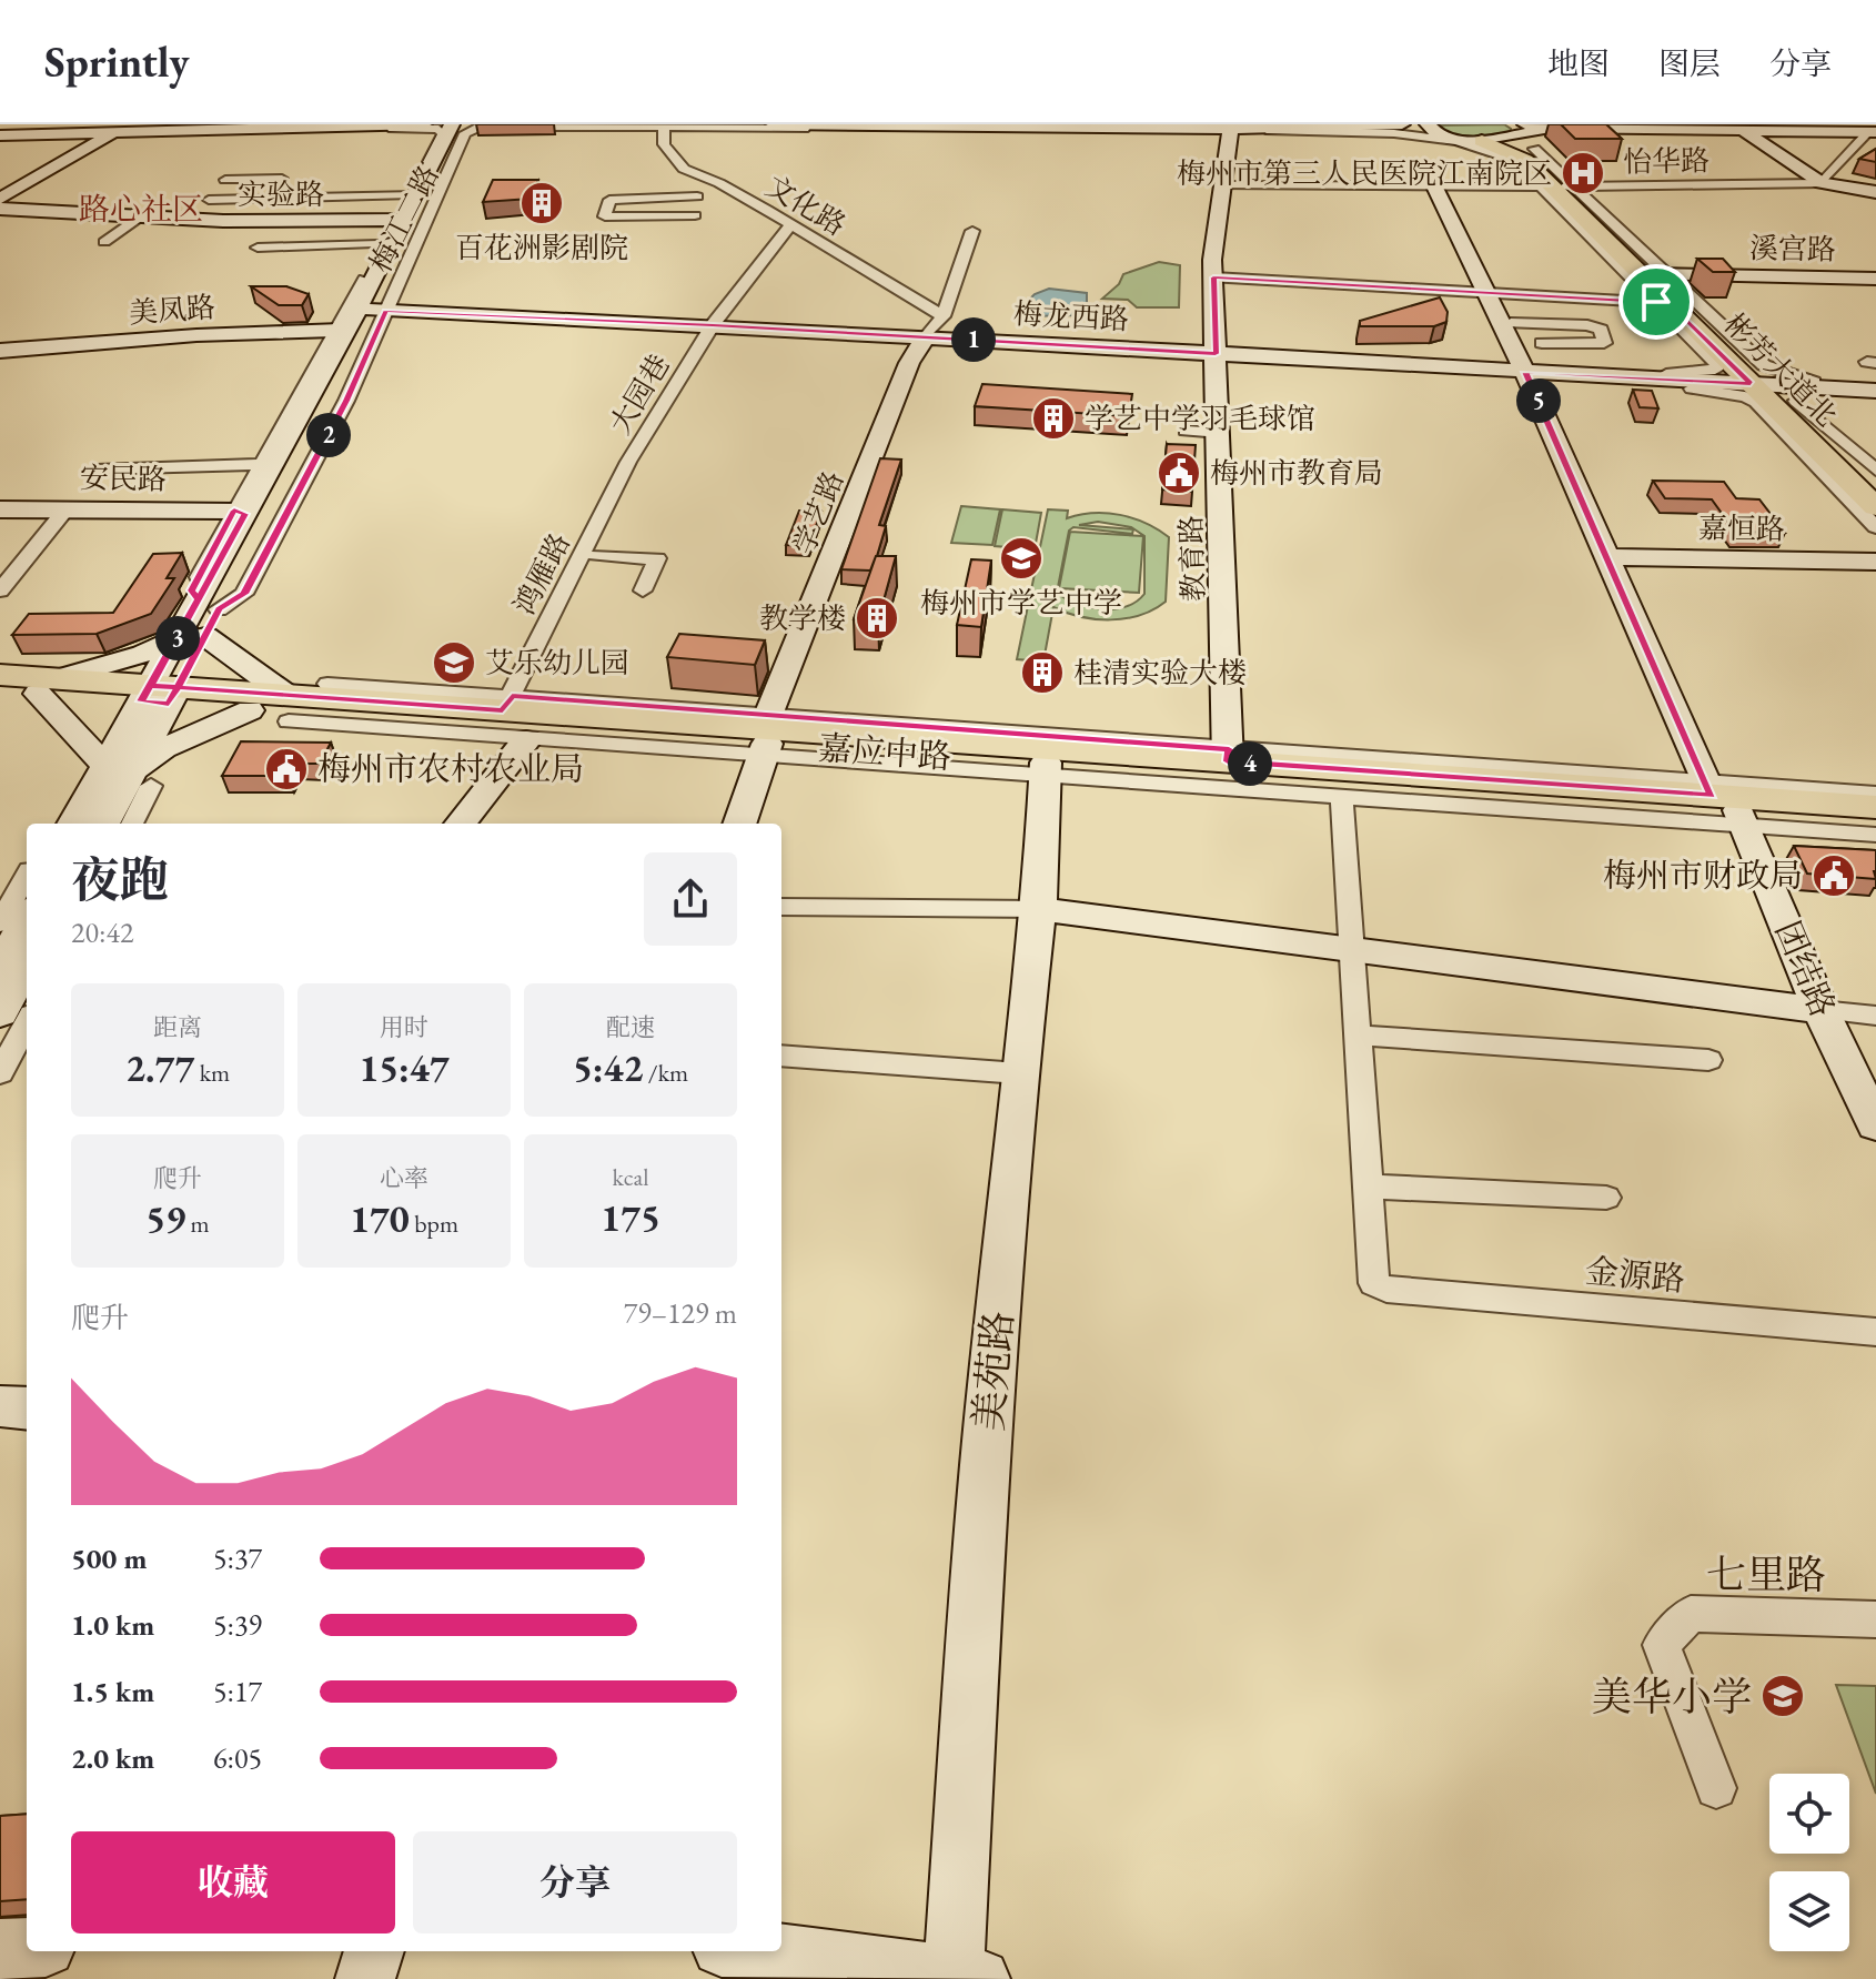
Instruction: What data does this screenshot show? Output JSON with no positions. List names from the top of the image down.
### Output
{
  "streets": {
    "main road": ["彬芳大道北", "嘉应中路"],
    "street": [
      "怡华路",
      "实验路",
      "文化路",
      "梅江二路",
      "溪宫路",
      "美凤路",
      "梅龙西路",
      "大园巷",
      "安民路",
      "学艺路",
      "嘉恒路",
      "教育路",
      "鸿雁路",
      "团结路",
      "金源路",
      "美苑路",
      "七里路"
    ]
  },
  "crossings": [
    ["怡华路", "彬芳大道北"],
    ["怡华路", "教育路"],
    ["怡华路", "团结路"],
    ["实验路", "梅江二路"],
    ["文化路", "大园巷"],
    ["梅江二路", "美凤路"],
    ["梅江二路", "梅龙西路"],
    ["梅江二路", "安民路"],
    ["梅江二路", "嘉应中路"],
    ["溪宫路", "彬芳大道北"],
    ["梅龙西路", "彬芳大道北"],
    ["梅龙西路", "大园巷"],
    ["梅龙西路", "学艺路"],
    ["梅龙西路", "教育路"],
    ["梅龙西路", "团结路"],
    ["大园巷", "鸿雁路"],
    ["学艺路", "嘉应中路"],
    ["嘉恒路", "团结路"],
    ["教育路", "嘉应中路"],
    ["鸿雁路", "嘉应中路"],
    ["嘉应中路", "团结路"],
    ["嘉应中路", "美苑路"]
  ],
  "districts": ["路心社区"],
  "places": {
    "hospital": ["梅州市第三人民医院江南院区"],
    "building": [
      "百花洲影剧院",
      "学艺中学羽毛球馆",
      "教学楼",
      "桂清实验大楼"
    ],
    "public building": ["梅州市教育局", "梅州市农村农业局", "梅州市财政局"],
    "school or university": ["梅州市学艺中学", "艾乐幼儿园", "美华小学"]
  },
  "page": {
    "header": "Sprintly",
    "nav": ["地图", "图层", "分享"],
    "pins": [
      "1",
      "5",
      "2",
      "3",
      "4"
    ],
    "heading": ["夜跑", "20:42"],
    "stats": [
      ["距离", "2.77 km"],
      ["用时", "15:47"],
      ["配速", "5:42 /km"],
      ["爬升", "59 m"],
      ["心率", "170 bpm"],
      ["kcal", "175"]
    ],
    "chart": ["爬升", "79–129 m"],
    "list": [
      {
        "name": "500 m",
        "note": "5:37"
      },
      {
        "name": "1.0 km",
        "note": "5:39"
      },
      {
        "name": "1.5 km",
        "note": "5:17"
      },
      {
        "name": "2.0 km",
        "note": "6:05"
      }
    ],
    "buttons": ["收藏", "分享"]
  }
}
